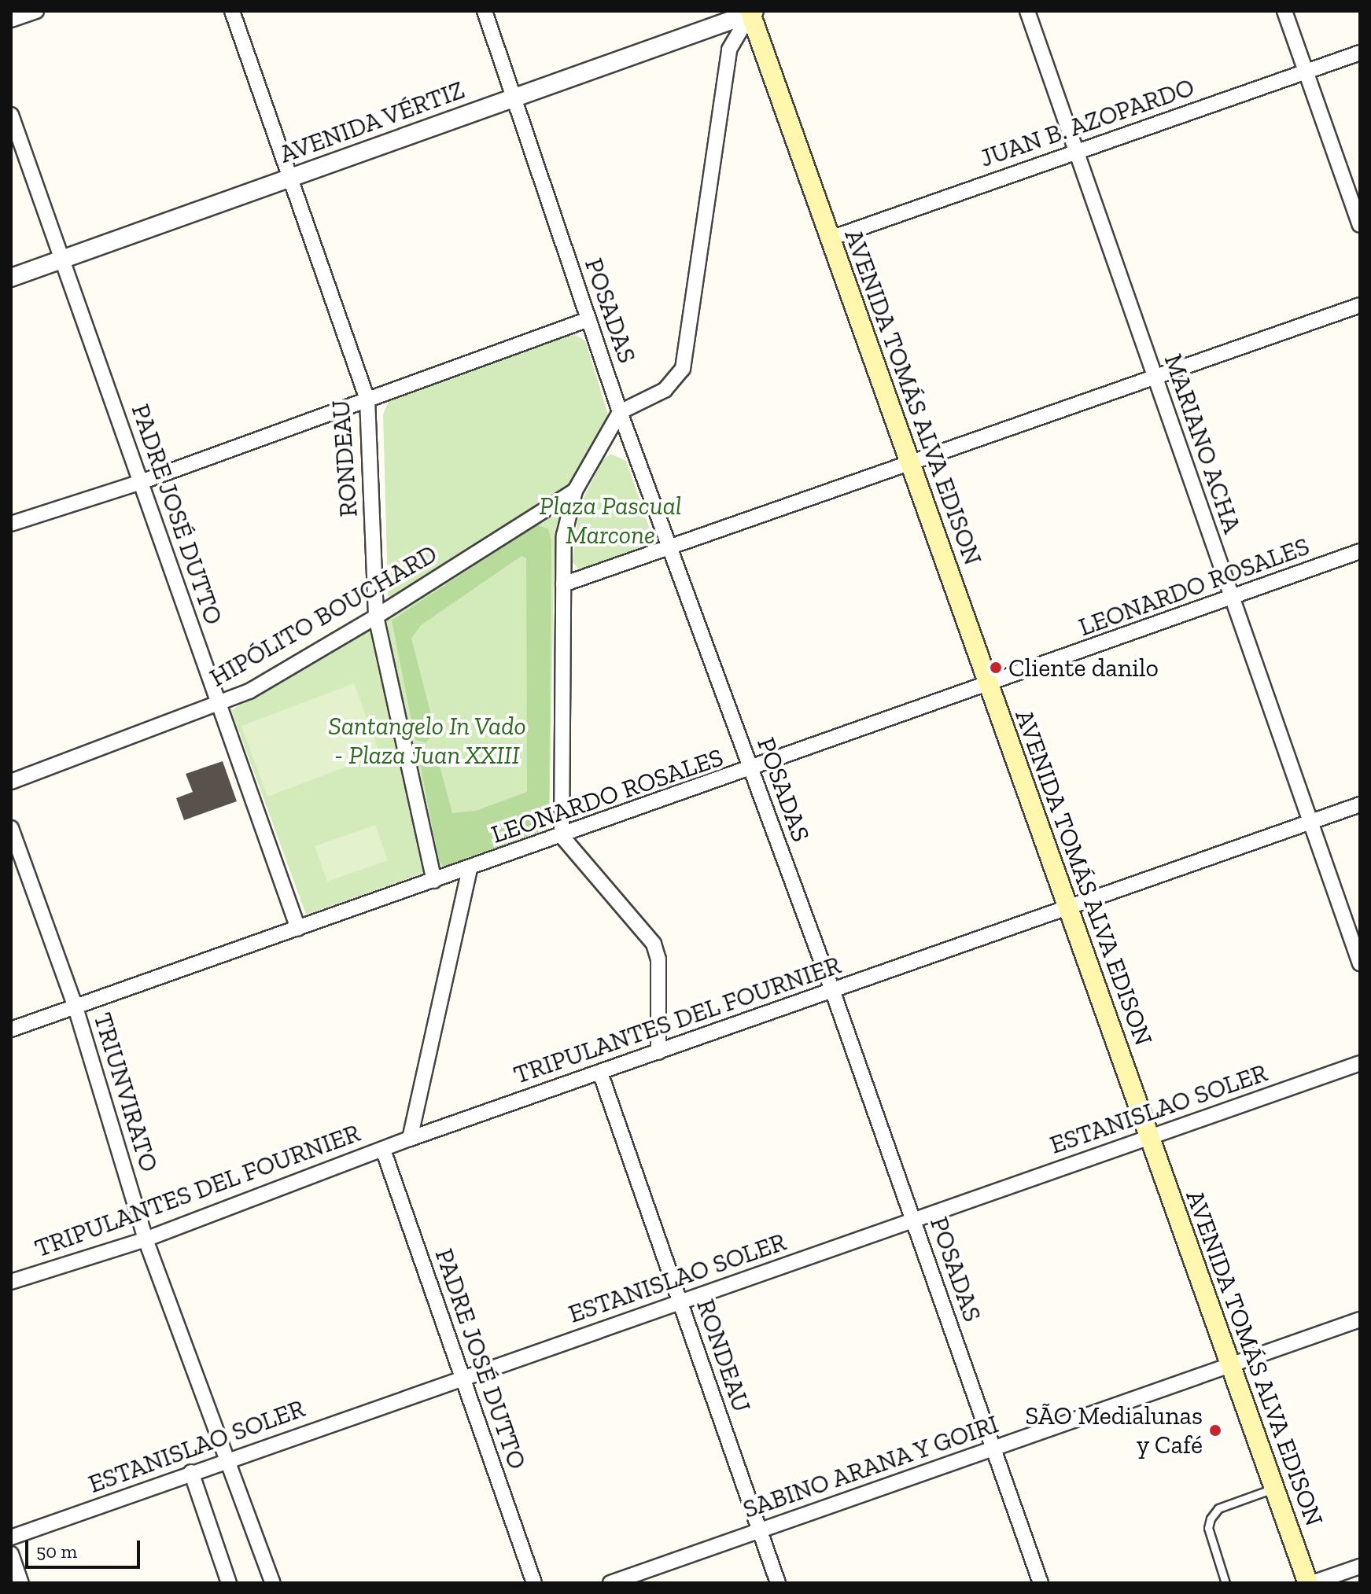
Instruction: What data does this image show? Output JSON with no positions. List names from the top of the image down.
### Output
{
  "streets": {
    "main road": ["AVENIDA TOMÁS ALVA EDISON"],
    "street": [
      "AVENIDA VÉRTIZ",
      "JUAN B. AZOPARDO",
      "POSADAS",
      "MARIANO ACHA",
      "RONDEAU",
      "PADRE JOSÉ DUTTO",
      "LEONARDO ROSALES",
      "HIPÓLITO BOUCHARD",
      "TRIPULANTES DEL FOURNIER",
      "TRIUNVIRATO",
      "ESTANISLAO SOLER",
      "SABINO ARANA Y GOIRI"
    ]
  },
  "crossings": [
    ["AVENIDA VÉRTIZ", "POSADAS"],
    ["AVENIDA VÉRTIZ", "AVENIDA TOMÁS ALVA EDISON"],
    ["AVENIDA VÉRTIZ", "RONDEAU"],
    ["AVENIDA VÉRTIZ", "PADRE JOSÉ DUTTO"],
    ["JUAN B. AZOPARDO", "AVENIDA TOMÁS ALVA EDISON"],
    ["JUAN B. AZOPARDO", "MARIANO ACHA"],
    ["POSADAS", "LEONARDO ROSALES"],
    ["POSADAS", "TRIPULANTES DEL FOURNIER"],
    ["POSADAS", "ESTANISLAO SOLER"],
    ["POSADAS", "SABINO ARANA Y GOIRI"],
    ["AVENIDA TOMÁS ALVA EDISON", "LEONARDO ROSALES"],
    ["AVENIDA TOMÁS ALVA EDISON", "TRIPULANTES DEL FOURNIER"],
    ["AVENIDA TOMÁS ALVA EDISON", "ESTANISLAO SOLER"],
    ["AVENIDA TOMÁS ALVA EDISON", "SABINO ARANA Y GOIRI"],
    ["MARIANO ACHA", "LEONARDO ROSALES"],
    ["MARIANO ACHA", "TRIPULANTES DEL FOURNIER"],
    ["RONDEAU", "LEONARDO ROSALES"],
    ["RONDEAU", "HIPÓLITO BOUCHARD"],
    ["RONDEAU", "TRIPULANTES DEL FOURNIER"],
    ["RONDEAU", "ESTANISLAO SOLER"],
    ["RONDEAU", "SABINO ARANA Y GOIRI"],
    ["PADRE JOSÉ DUTTO", "LEONARDO ROSALES"],
    ["PADRE JOSÉ DUTTO", "HIPÓLITO BOUCHARD"],
    ["PADRE JOSÉ DUTTO", "TRIPULANTES DEL FOURNIER"],
    ["PADRE JOSÉ DUTTO", "ESTANISLAO SOLER"],
    ["LEONARDO ROSALES", "TRIUNVIRATO"],
    ["TRIPULANTES DEL FOURNIER", "TRIUNVIRATO"],
    ["TRIUNVIRATO", "ESTANISLAO SOLER"]
  ],
  "parks": ["Plaza Pascual Marcone", "Santangelo In Vado - Plaza Juan XXIII"],
  "places": ["Cliente danilo", "SÃO Medialunas y Café"],
  "scale_bar": "50 m"
}
